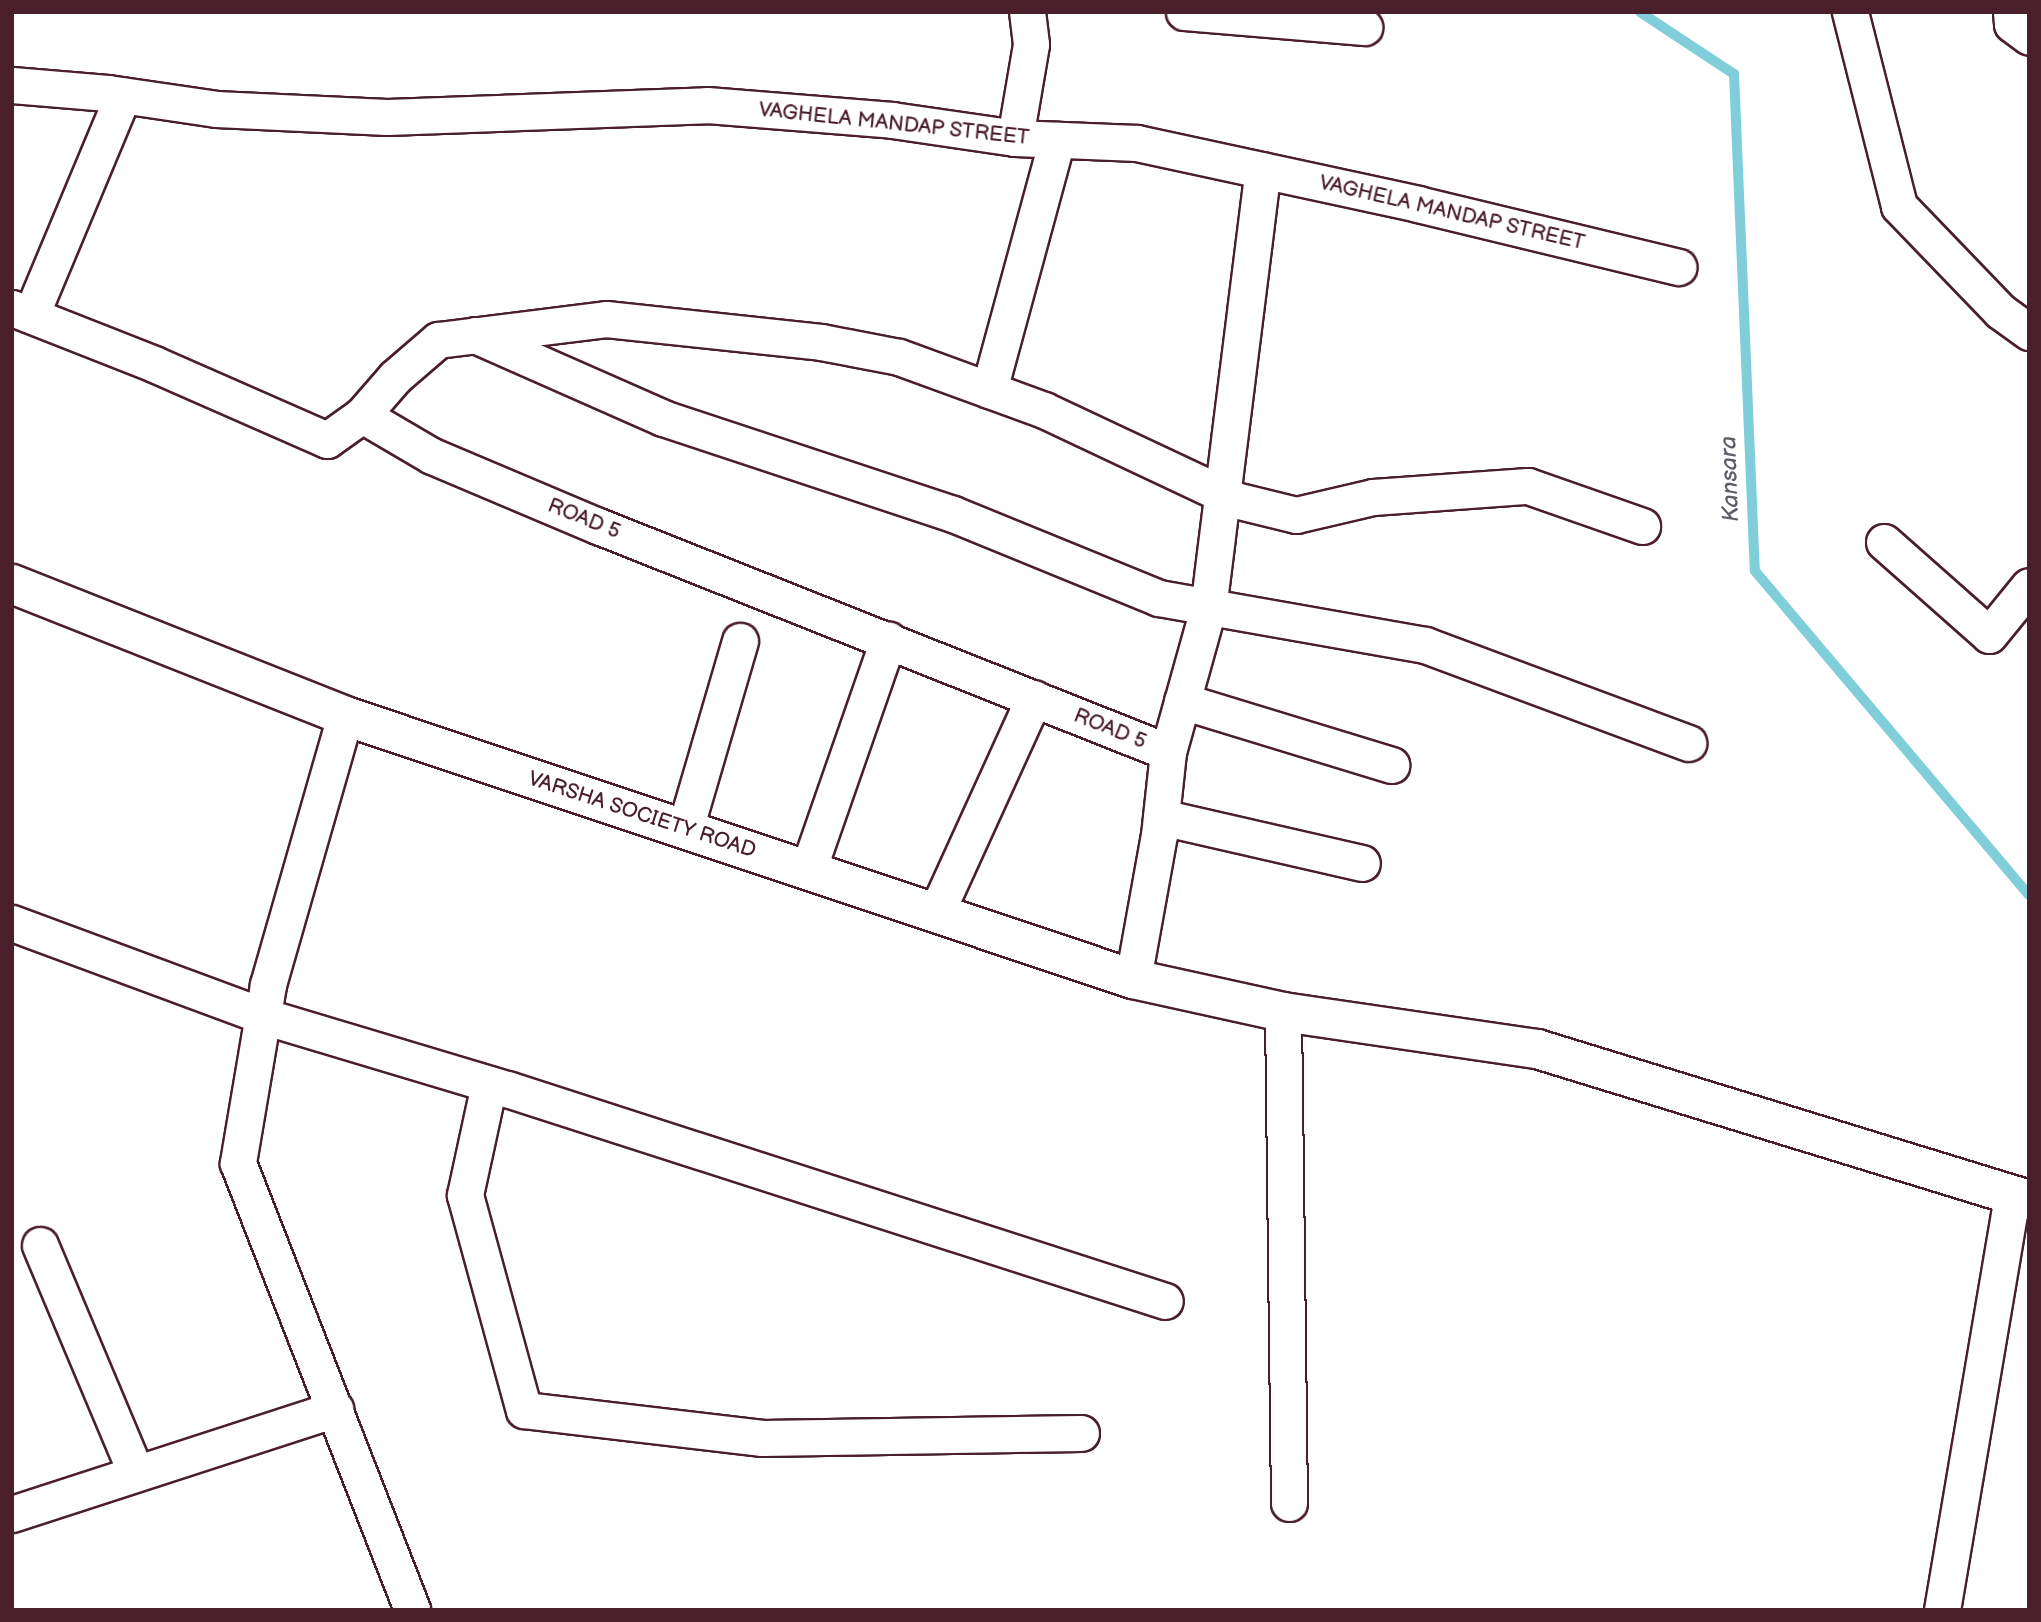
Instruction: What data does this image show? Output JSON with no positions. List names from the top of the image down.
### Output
{
  "streets": {
    "street": ["VAGHELA MANDAP STREET", "ROAD 5", "VARSHA SOCIETY ROAD"]
  },
  "water": ["Kansara"]
}
